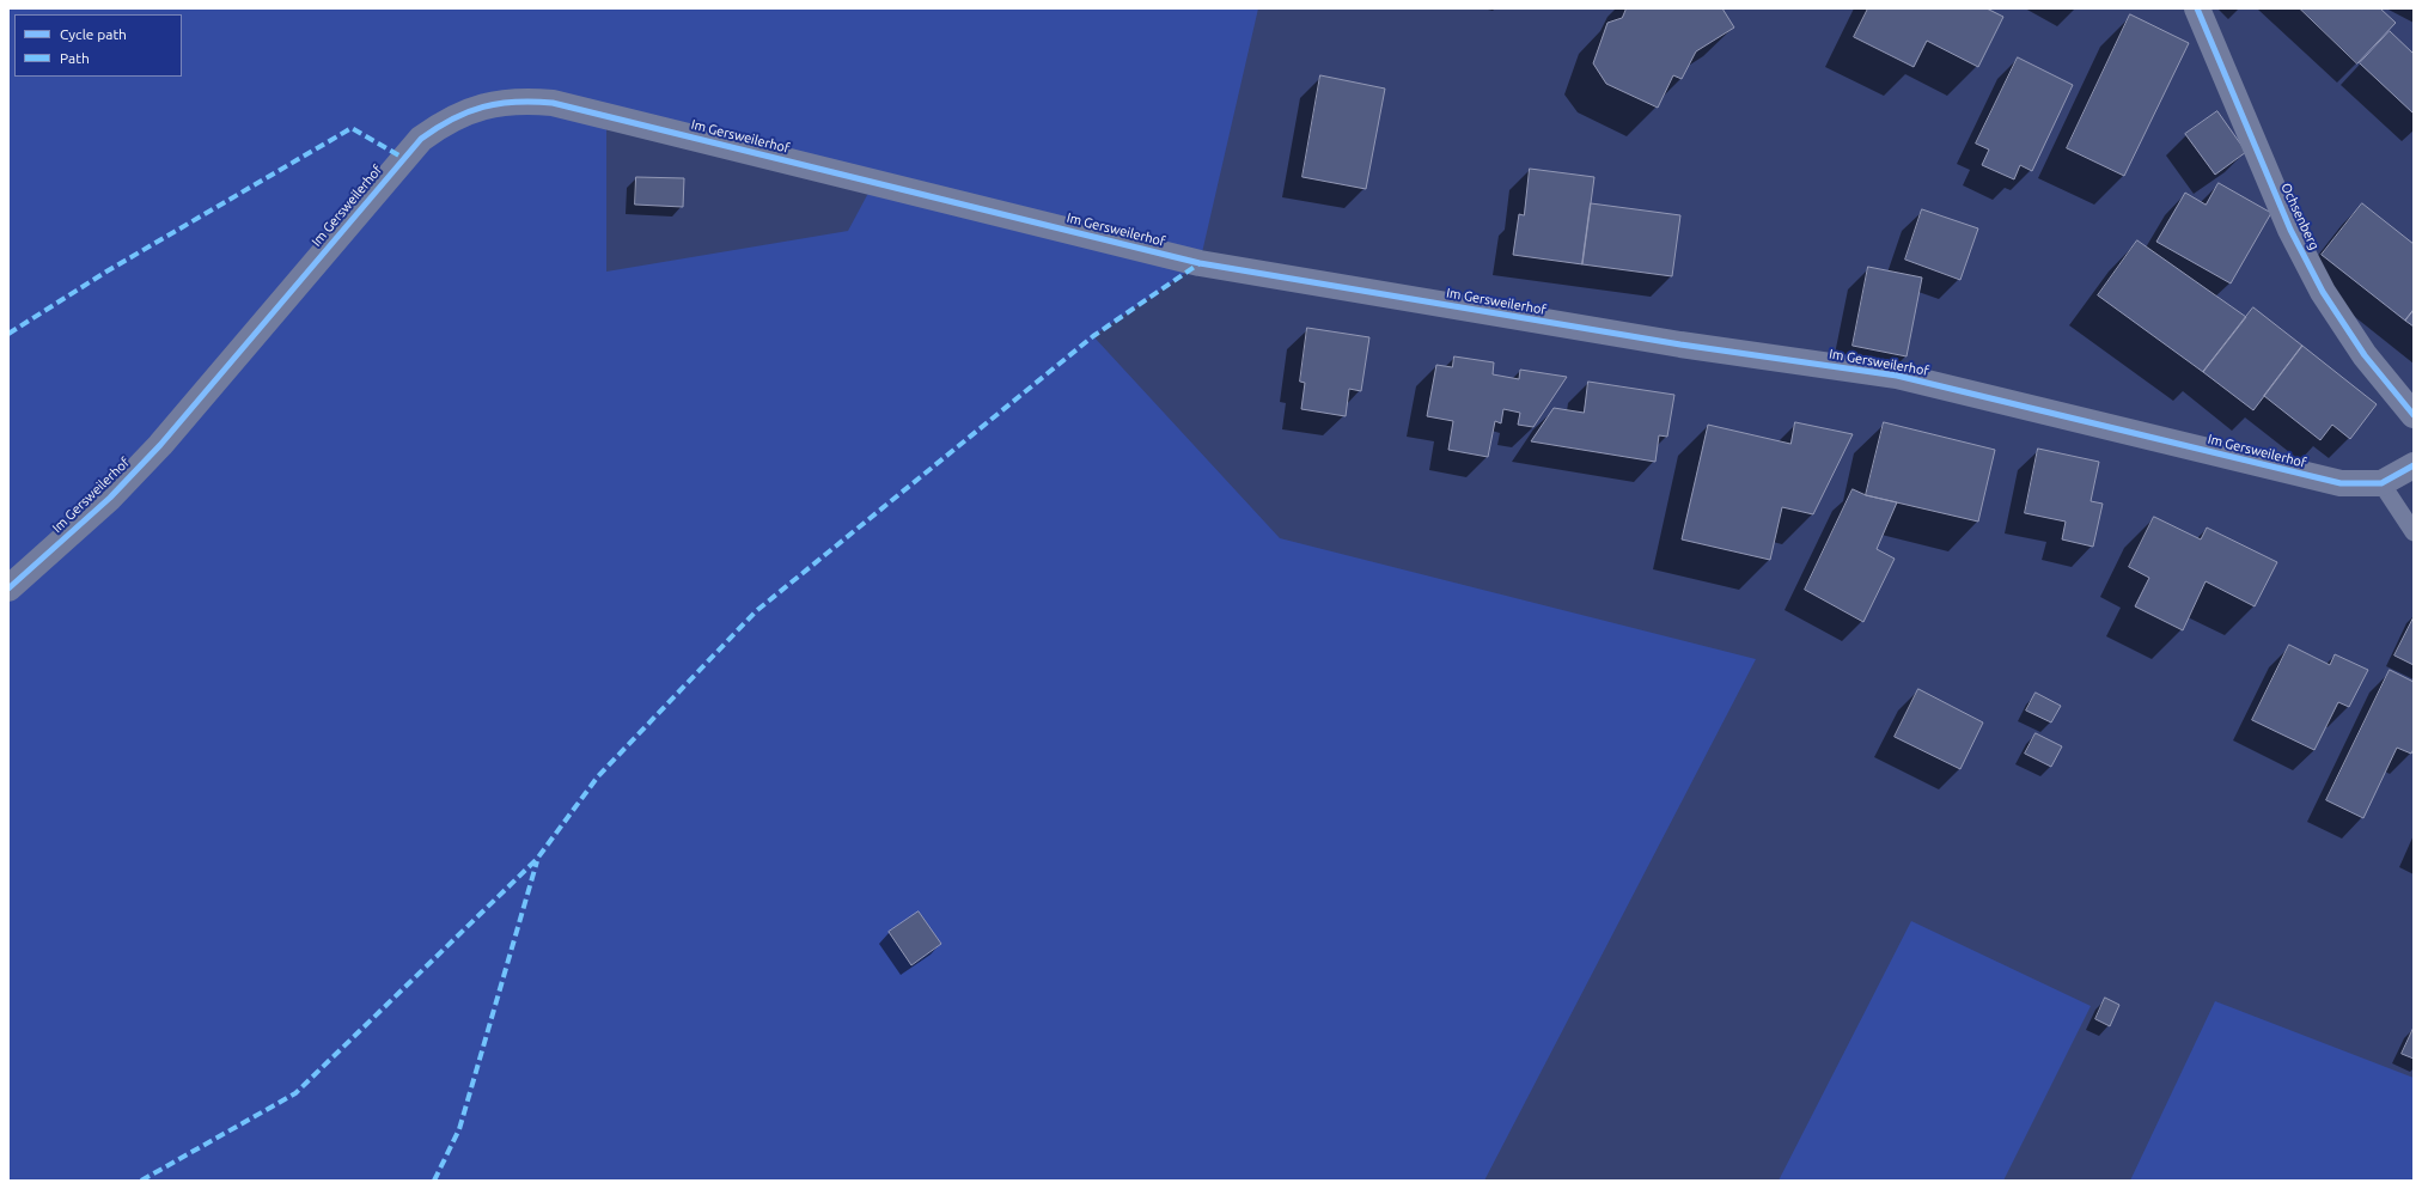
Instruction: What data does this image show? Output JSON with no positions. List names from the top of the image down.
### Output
{
  "streets": {
    "street": ["Im Gersweilerhof", "Ochsenberg"]
  },
  "legend": ["Cycle path", "Path"]
}
